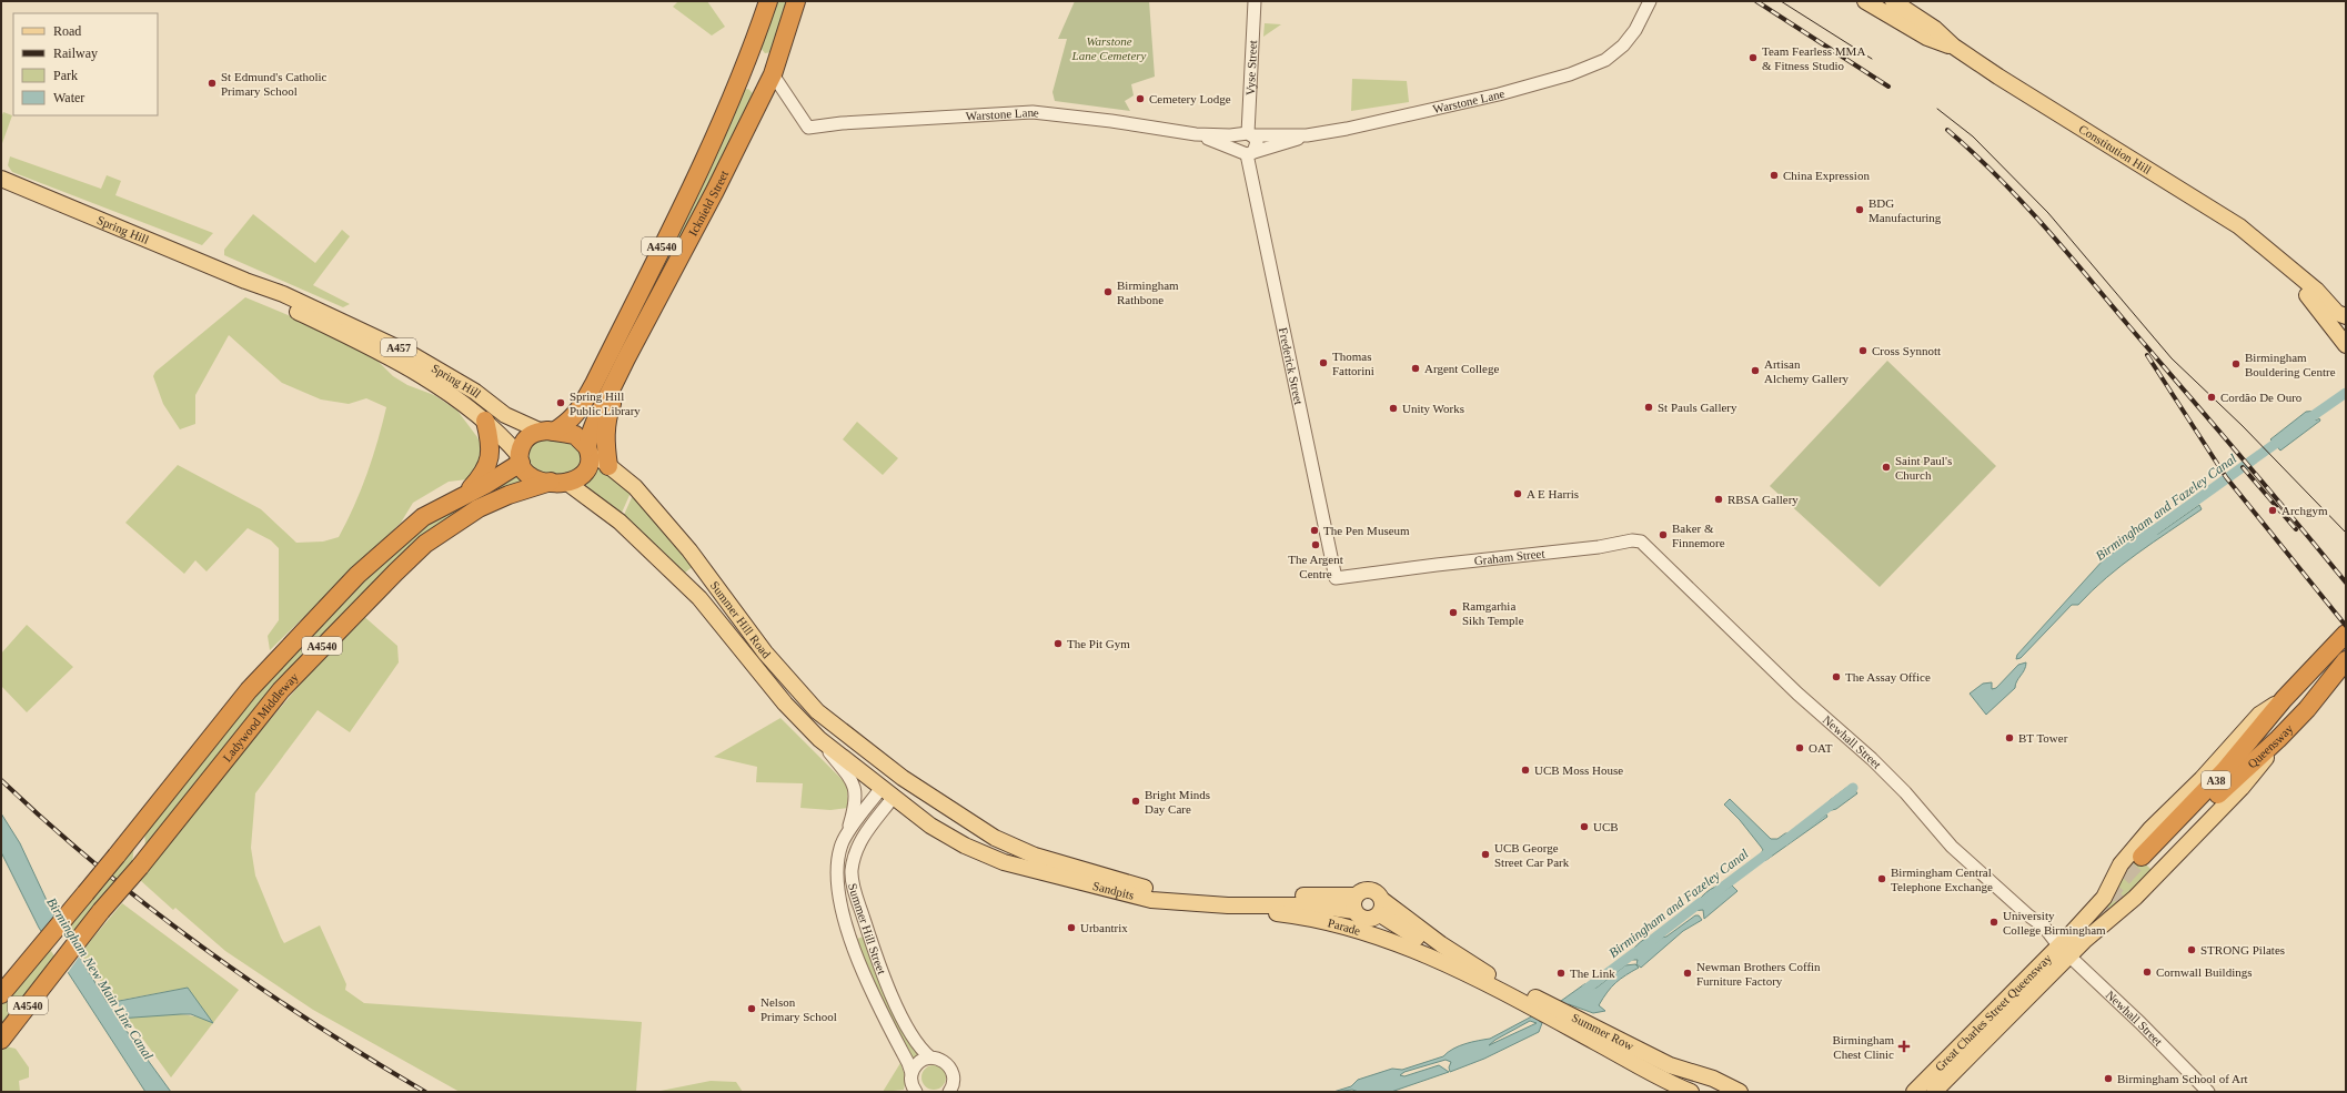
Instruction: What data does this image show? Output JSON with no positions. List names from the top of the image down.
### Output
{
  "streets": {
    "highway": [
      "Icknield Street",
      "Spring Hill",
      "A4540",
      "Ladywood Middleway",
      "Queensway",
      "A38",
      "Great Charles Street Queensway"
    ],
    "main road": [
      "Constitution Hill",
      "A457",
      "Summer Hill Road",
      "Sandpits",
      "Parade",
      "Summer Row"
    ],
    "street": [
      "Vyse Street",
      "Warstone Lane",
      "Frederick Street",
      "Graham Street",
      "Newhall Street",
      "Summer Hill Street"
    ]
  },
  "crossings": [
    ["Vyse Street", "Warstone Lane"],
    ["Vyse Street", "Frederick Street"],
    ["Warstone Lane", "Icknield Street"],
    ["Warstone Lane", "Frederick Street"],
    ["Icknield Street", "Spring Hill"],
    ["Icknield Street", "A4540"],
    ["Icknield Street", "Summer Hill Road"],
    ["Icknield Street", "Ladywood Middleway"],
    ["Spring Hill", "A4540"],
    ["Spring Hill", "Summer Hill Road"],
    ["Spring Hill", "Ladywood Middleway"],
    ["A4540", "Summer Hill Road"],
    ["A4540", "Ladywood Middleway"],
    ["Frederick Street", "Graham Street"],
    ["Graham Street", "Newhall Street"],
    ["Summer Hill Road", "Ladywood Middleway"],
    ["Summer Hill Road", "Sandpits"],
    ["Summer Hill Road", "Summer Hill Street"],
    ["Newhall Street", "Great Charles Street Queensway"],
    ["Queensway", "Great Charles Street Queensway"],
    ["A38", "Great Charles Street Queensway"],
    ["Sandpits", "Parade"],
    ["Sandpits", "Summer Hill Street"],
    ["Sandpits", "Summer Row"],
    ["Parade", "Summer Row"]
  ],
  "water": ["Birmingham and Fazeley Canal", "Birmingham New Main Line Canal"],
  "parks": ["Warstone Lane Cemetery"],
  "places": {
    "other": [
      "Team Fearless MMA & Fitness Studio",
      "St Edmund's Catholic Primary School",
      "Cemetery Lodge",
      "China Expression",
      "BDG Manufacturing",
      "Birmingham Rathbone",
      "Cross Synnott",
      "Thomas Fattorini",
      "Birmingham Bouldering Centre",
      "Argent College",
      "Artisan Alchemy Gallery",
      "Cordão De Ouro",
      "Spring Hill Public Library",
      "St Pauls Gallery",
      "Unity Works",
      "Saint Paul's Church",
      "A E Harris",
      "RBSA Gallery",
      "Archgym",
      "The Pen Museum",
      "Baker & Finnemore",
      "The Argent Centre",
      "Ramgarhia Sikh Temple",
      "The Pit Gym",
      "The Assay Office",
      "BT Tower",
      "OAT",
      "UCB Moss House",
      "Bright Minds Day Care",
      "UCB",
      "UCB George Street Car Park",
      "Birmingham Central Telephone Exchange",
      "University College Birmingham",
      "Urbantrix",
      "STRONG Pilates",
      "Cornwall Buildings",
      "The Link",
      "Newman Brothers Coffin Furniture Factory",
      "Nelson Primary School",
      "Birmingham School of Art"
    ],
    "health": ["Birmingham Chest Clinic"]
  },
  "legend": [
    "Road",
    "Railway",
    "Park",
    "Water"
  ]
}
